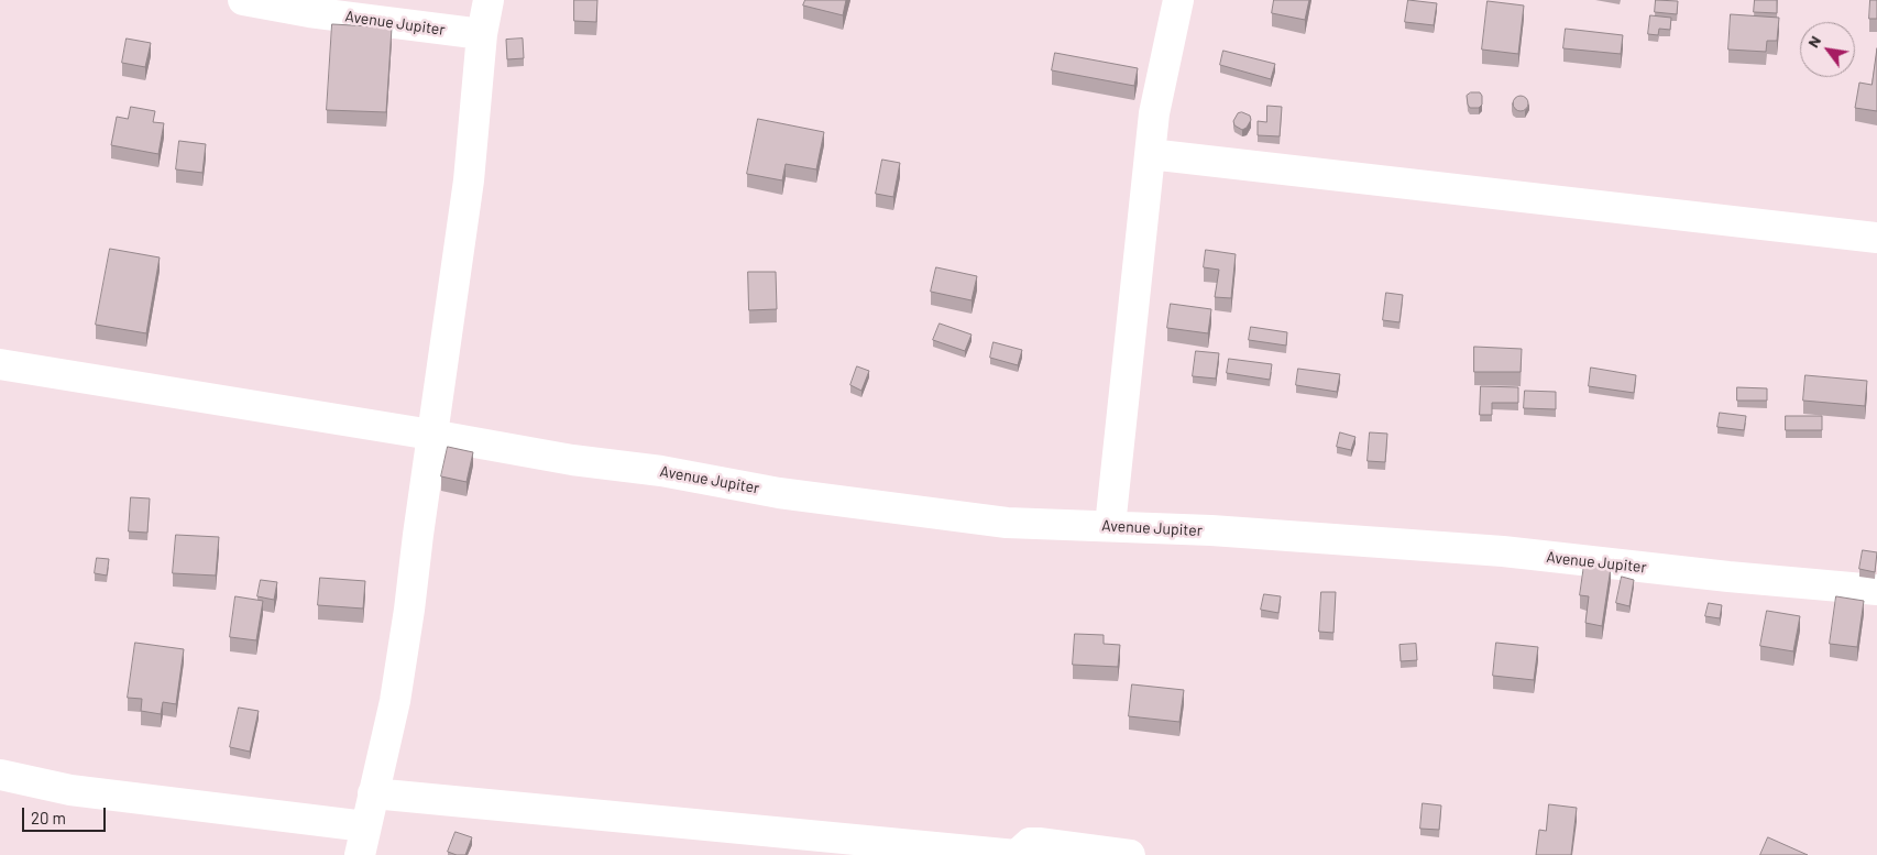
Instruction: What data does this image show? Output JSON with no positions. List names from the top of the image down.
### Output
{
  "streets": {
    "street": ["Avenue Jupiter"]
  },
  "scale_bar": "20 m",
  "north": "top left"
}
